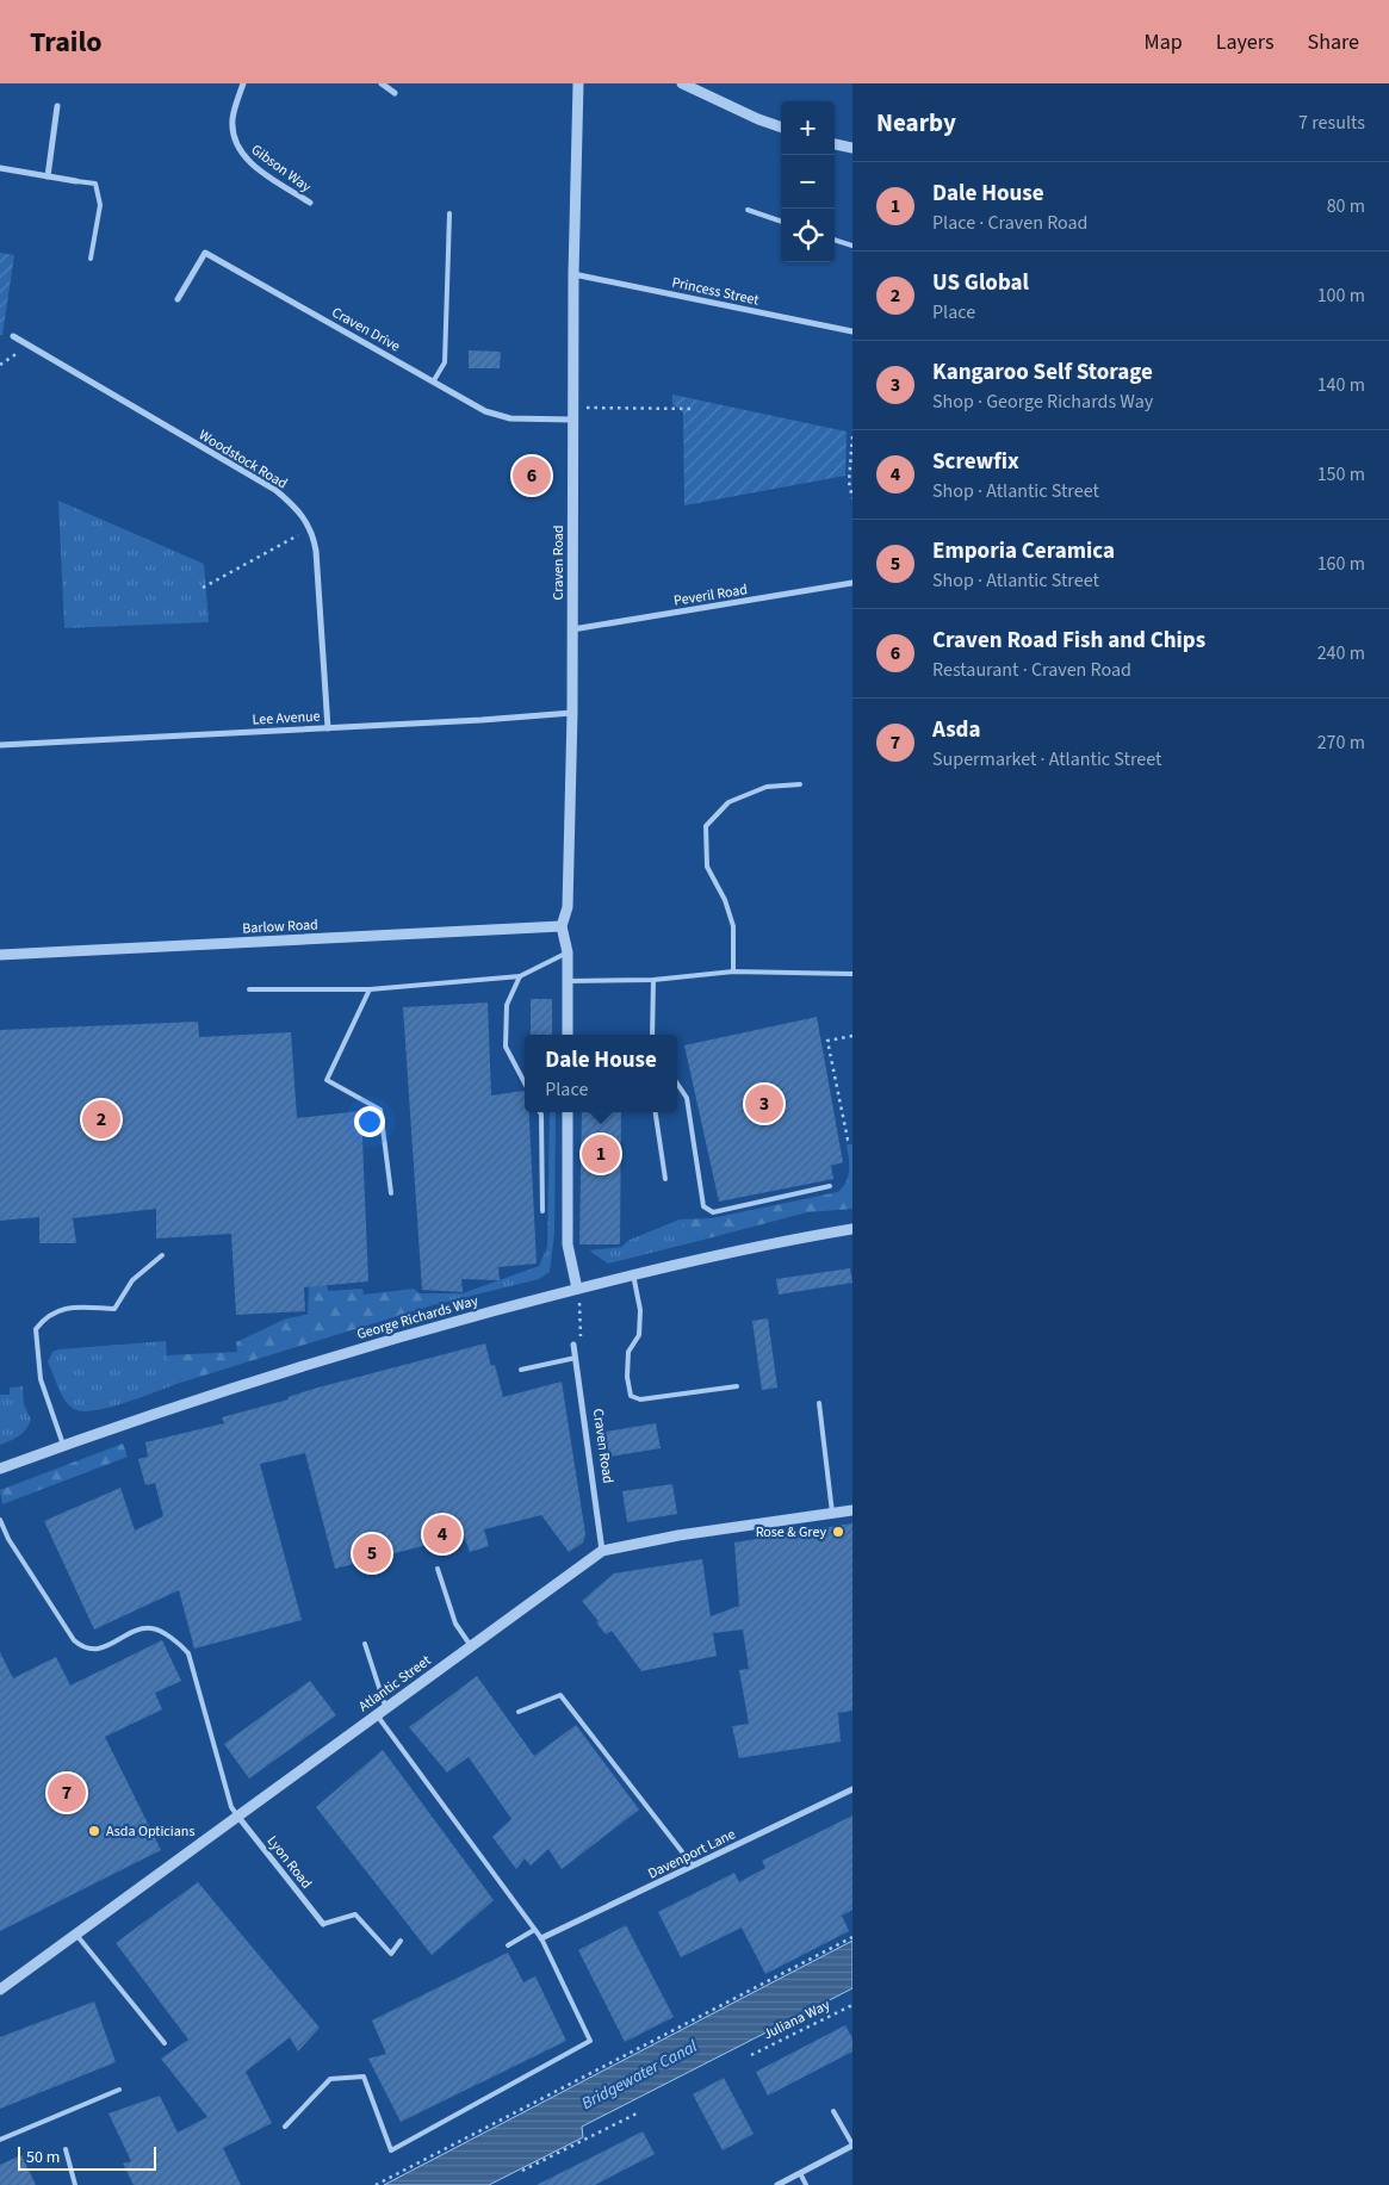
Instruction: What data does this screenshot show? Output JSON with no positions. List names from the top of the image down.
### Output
{
  "streets": {
    "street": [
      "Gibson Way",
      "Princess Street",
      "Craven Drive",
      "Woodstock Road",
      "Craven Road",
      "Peveril Road",
      "Lee Avenue",
      "Barlow Road",
      "George Richards Way",
      "Atlantic Street",
      "Davenport Lane",
      "Lyon Road"
    ],
    "path": ["Juliana Way"]
  },
  "crossings": [
    ["Princess Street", "Craven Road"],
    ["Craven Drive", "Craven Road"],
    ["Woodstock Road", "Lee Avenue"],
    ["Craven Road", "Peveril Road"],
    ["Craven Road", "Lee Avenue"],
    ["Craven Road", "Barlow Road"],
    ["Craven Road", "Atlantic Street"],
    ["Atlantic Street", "Lyon Road"]
  ],
  "water": ["Bridgewater Canal"],
  "places": ["Rose & Grey", "Asda Opticians"],
  "scale_bar": "50 m",
  "page": {
    "header": "Trailo",
    "nav": ["Map", "Layers", "Share"],
    "heading": ["Nearby", "7 results"],
    "map_buttons": ["+", "−"],
    "list": [
      {
        "mark": "1",
        "name": "Dale House",
        "note": "Place · Craven Road",
        "value": "80 m"
      },
      {
        "mark": "2",
        "name": "US Global",
        "note": "Place",
        "value": "100 m"
      },
      {
        "mark": "3",
        "name": "Kangaroo Self Storage",
        "note": "Shop · George Richards Way",
        "value": "140 m"
      },
      {
        "mark": "4",
        "name": "Screwfix",
        "note": "Shop · Atlantic Street",
        "value": "150 m"
      },
      {
        "mark": "5",
        "name": "Emporia Ceramica",
        "note": "Shop · Atlantic Street",
        "value": "160 m"
      },
      {
        "mark": "6",
        "name": "Craven Road Fish and Chips",
        "note": "Restaurant · Craven Road",
        "value": "240 m"
      },
      {
        "mark": "7",
        "name": "Asda",
        "note": "Supermarket · Atlantic Street",
        "value": "270 m"
      }
    ],
    "pins": [
      "6",
      "3",
      "2",
      "1",
      "4",
      "5",
      "7"
    ],
    "popup": ["Dale House", "Place"],
    "scale": "50 m"
  }
}
